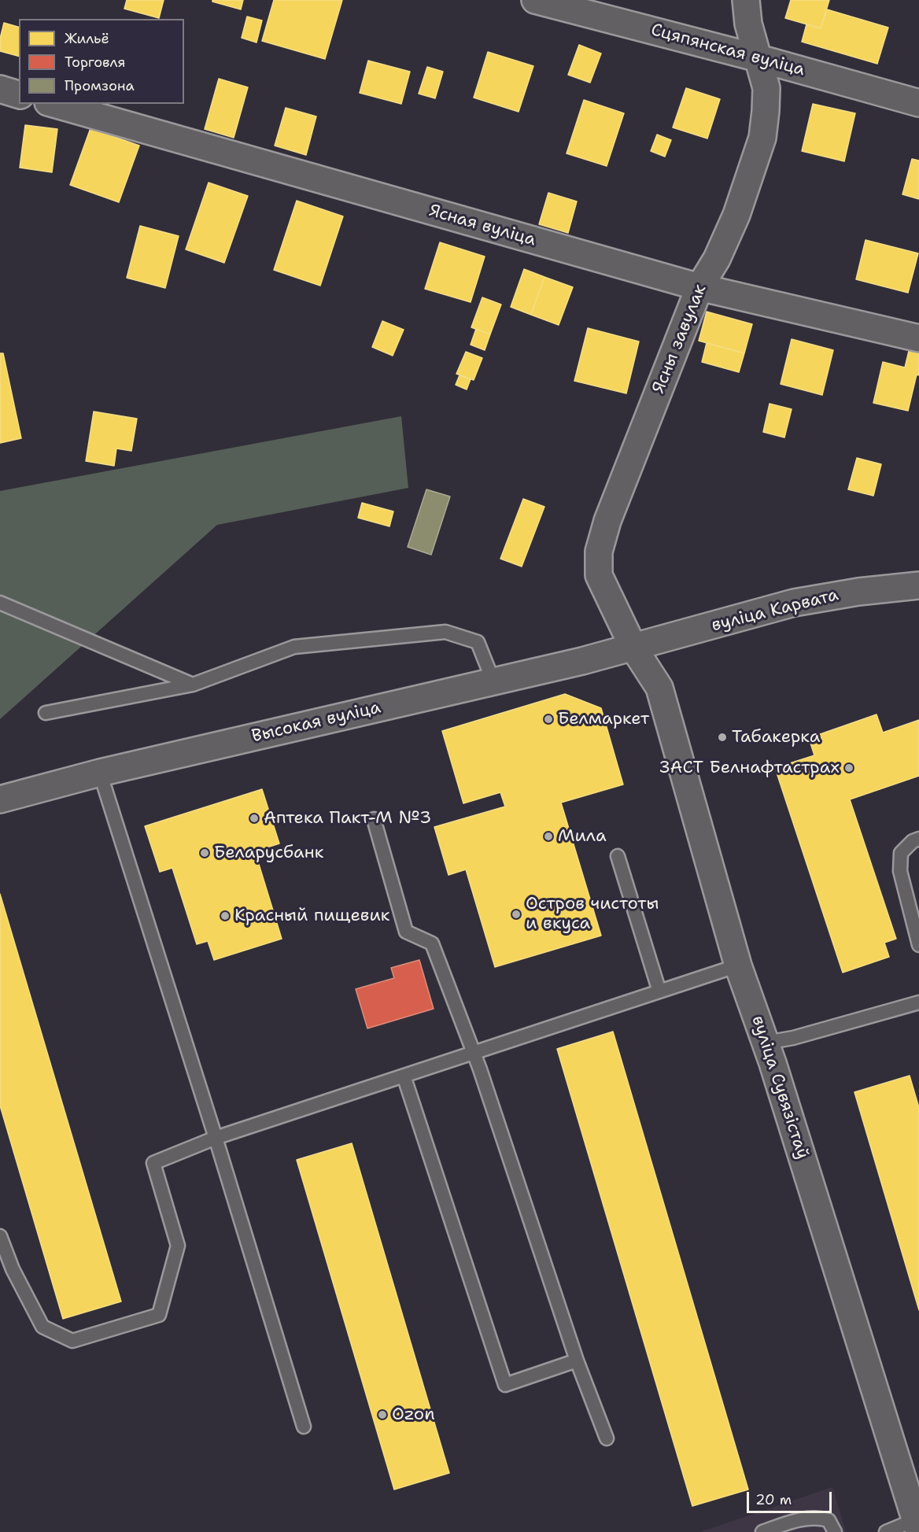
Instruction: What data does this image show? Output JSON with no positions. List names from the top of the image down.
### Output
{
  "streets": {
    "street": [
      "Сцяпянская вуліца",
      "Ясная вуліца",
      "Ясны завулак",
      "вуліца Карвата",
      "Высокая вуліца",
      "вуліца Сувязістаў"
    ]
  },
  "crossings": [
    ["Сцяпянская вуліца", "Ясны завулак"],
    ["Ясная вуліца", "Ясны завулак"],
    ["Ясны завулак", "вуліца Карвата"],
    ["Ясны завулак", "Высокая вуліца"],
    ["Ясны завулак", "вуліца Сувязістаў"],
    ["вуліца Карвата", "Высокая вуліца"],
    ["вуліца Карвата", "вуліца Сувязістаў"],
    ["Высокая вуліца", "вуліца Сувязістаў"]
  ],
  "places": [
    "Белмаркет",
    "Табакерка",
    "ЗАСТ Белнафтастрах",
    "Аптека Пакт-М №3",
    "Мила",
    "Беларусбанк",
    "Остров чистоты и вкуса",
    "Красный пищевик",
    "Ozon"
  ],
  "legend": ["Жильё", "Торговля", "Промзона"],
  "scale_bar": "20 m"
}
